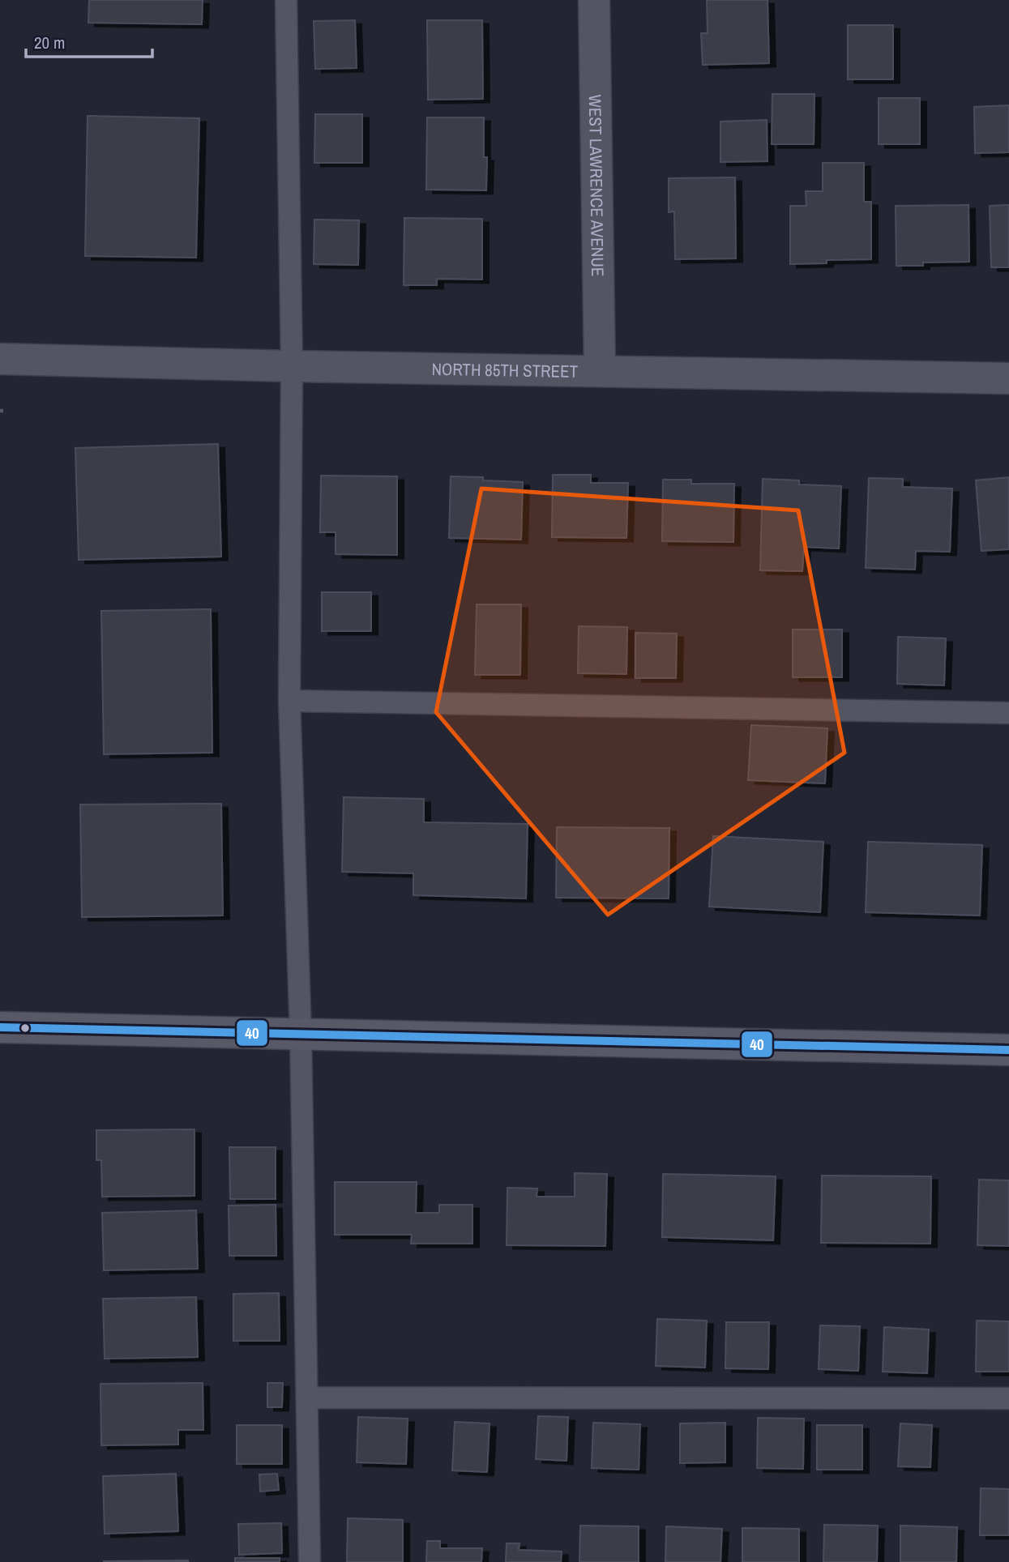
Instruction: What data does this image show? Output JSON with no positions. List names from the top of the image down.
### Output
{
  "streets": {
    "street": ["WEST LAWRENCE AVENUE", "NORTH 85TH STREET"]
  },
  "crossings": [
    ["WEST LAWRENCE AVENUE", "NORTH 85TH STREET"]
  ],
  "lines": ["transit line 40"],
  "scale_bar": "20 m"
}
